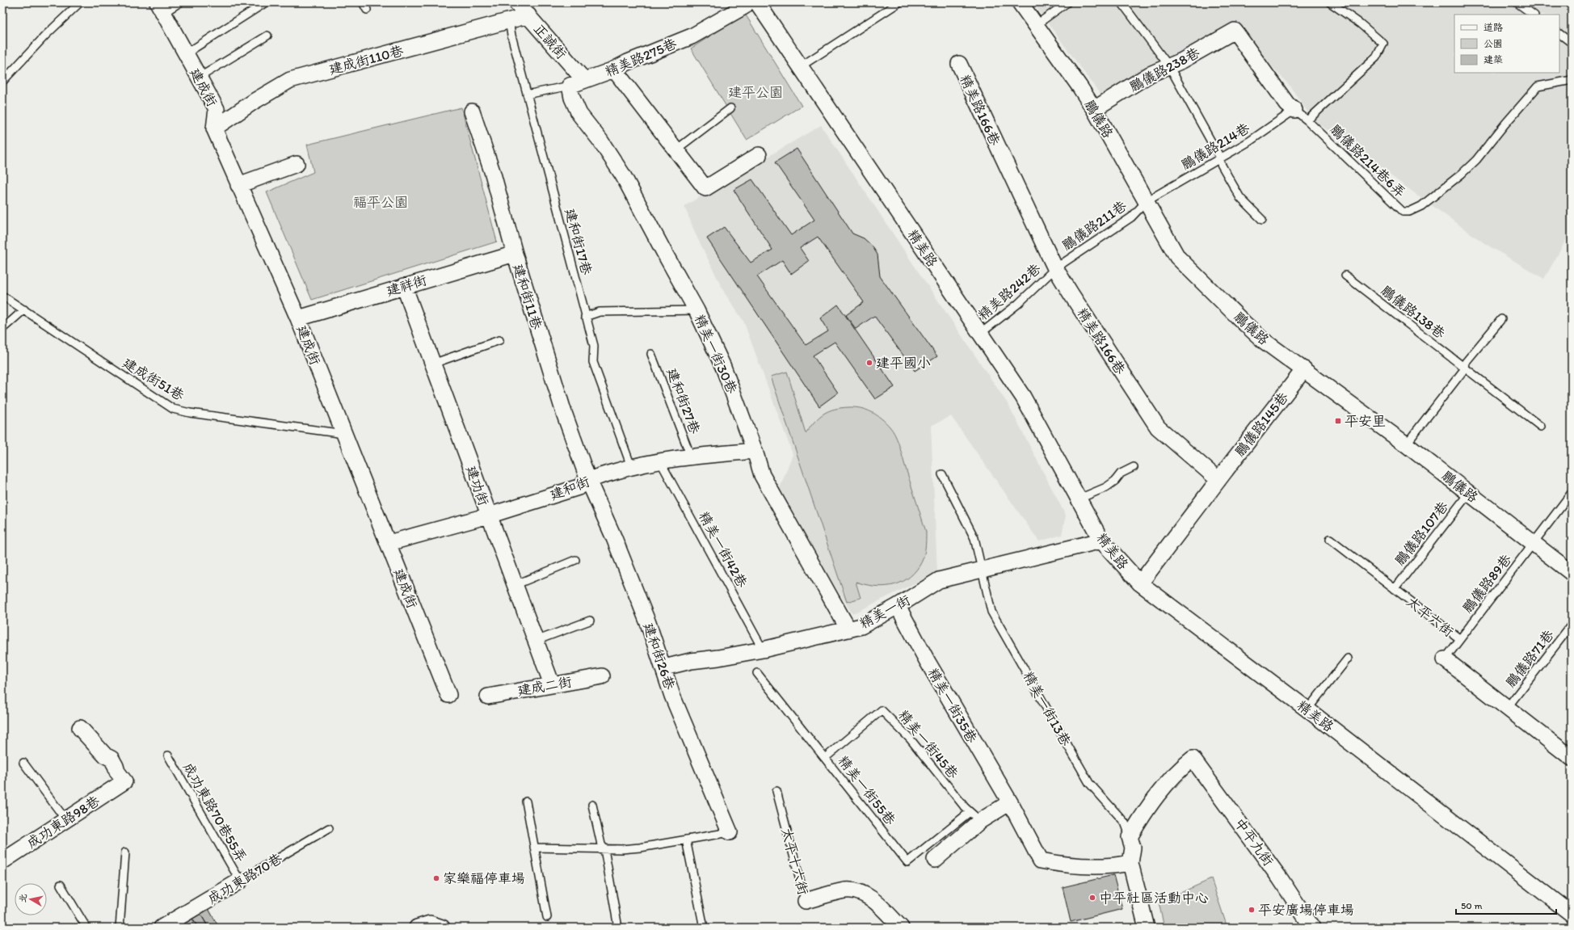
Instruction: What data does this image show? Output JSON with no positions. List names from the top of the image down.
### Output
{
  "streets": {
    "street": [
      "正誠街",
      "精美路275巷",
      "建成街110巷",
      "鵬儀路238巷",
      "建成街",
      "精美路166巷",
      "鵬儀路",
      "精美路",
      "建祥街",
      "建和街11巷",
      "精美一街30巷",
      "鵬儀路145巷",
      "建功街",
      "建和街",
      "精美一街",
      "太平六街",
      "建和街26巷",
      "建成二街",
      "精美一街35巷",
      "精美一街13巷",
      "成功東路98巷",
      "中平九街",
      "太平十六街",
      "成功東路70巷"
    ],
    "lane": [
      "鵬儀路214巷",
      "鵬儀路214巷6弄",
      "鵬儀路211巷",
      "建和街17巷",
      "精美路242巷",
      "鵬儀路138巷",
      "建成街51巷",
      "建和街27巷",
      "鵬儀路107巷",
      "精美一街42巷",
      "鵬儀路89巷",
      "鵬儀路71巷",
      "精美一街45巷",
      "精美一街55巷",
      "成功東路70巷55弄"
    ]
  },
  "crossings": [
    ["正誠街", "精美路275巷"],
    ["正誠街", "建成街110巷"],
    ["精美路275巷", "建和街17巷"],
    ["精美路275巷", "精美一街30巷"],
    ["建成街110巷", "建成街"],
    ["建成街110巷", "建和街17巷"],
    ["鵬儀路238巷", "鵬儀路"],
    ["鵬儀路238巷", "鵬儀路214巷"],
    ["鵬儀路238巷", "鵬儀路214巷6弄"],
    ["建成街", "建祥街"],
    ["建成街", "建成街51巷"],
    ["建成街", "建和街"],
    ["精美路166巷", "鵬儀路211巷"],
    ["精美路166巷", "精美路242巷"],
    ["精美路166巷", "鵬儀路145巷"],
    ["鵬儀路", "鵬儀路214巷"],
    ["鵬儀路", "鵬儀路211巷"],
    ["鵬儀路", "鵬儀路145巷"],
    ["鵬儀路", "鵬儀路107巷"],
    ["鵬儀路", "鵬儀路89巷"],
    ["鵬儀路214巷", "鵬儀路214巷6弄"],
    ["鵬儀路214巷", "鵬儀路211巷"],
    ["鵬儀路211巷", "精美路242巷"],
    ["建和街17巷", "建和街"],
    ["精美路", "精美路242巷"],
    ["精美路", "精美一街"],
    ["建祥街", "建和街11巷"],
    ["建祥街", "建功街"],
    ["建和街11巷", "建和街"],
    ["建和街11巷", "建和街26巷"],
    ["精美一街30巷", "建和街"],
    ["精美一街30巷", "精美一街"],
    ["建和街27巷", "建和街"],
    ["建功街", "建和街"],
    ["建功街", "建成二街"],
    ["建和街", "精美一街42巷"],
    ["建和街", "建和街26巷"],
    ["鵬儀路107巷", "太平六街"],
    ["精美一街42巷", "精美一街"],
    ["鵬儀路89巷", "太平六街"],
    ["精美一街", "建和街26巷"],
    ["精美一街", "精美一街35巷"],
    ["精美一街", "精美一街13巷"],
    ["太平六街", "鵬儀路71巷"],
    ["精美一街35巷", "精美一街13巷"],
    ["精美一街13巷", "中平九街"],
    ["精美一街45巷", "精美一街55巷"],
    ["成功東路70巷55弄", "成功東路70巷"]
  ],
  "parks": ["建平公園", "福平公園"],
  "places": {
    "other": [
      "建平國小",
      "家樂福停車場",
      "中平社區活動中心",
      "平安廣場停車場"
    ],
    "transit": ["平安里"]
  },
  "legend": ["道路", "公園", "建築"],
  "scale_bar": "50 m",
  "north": "left"
}
